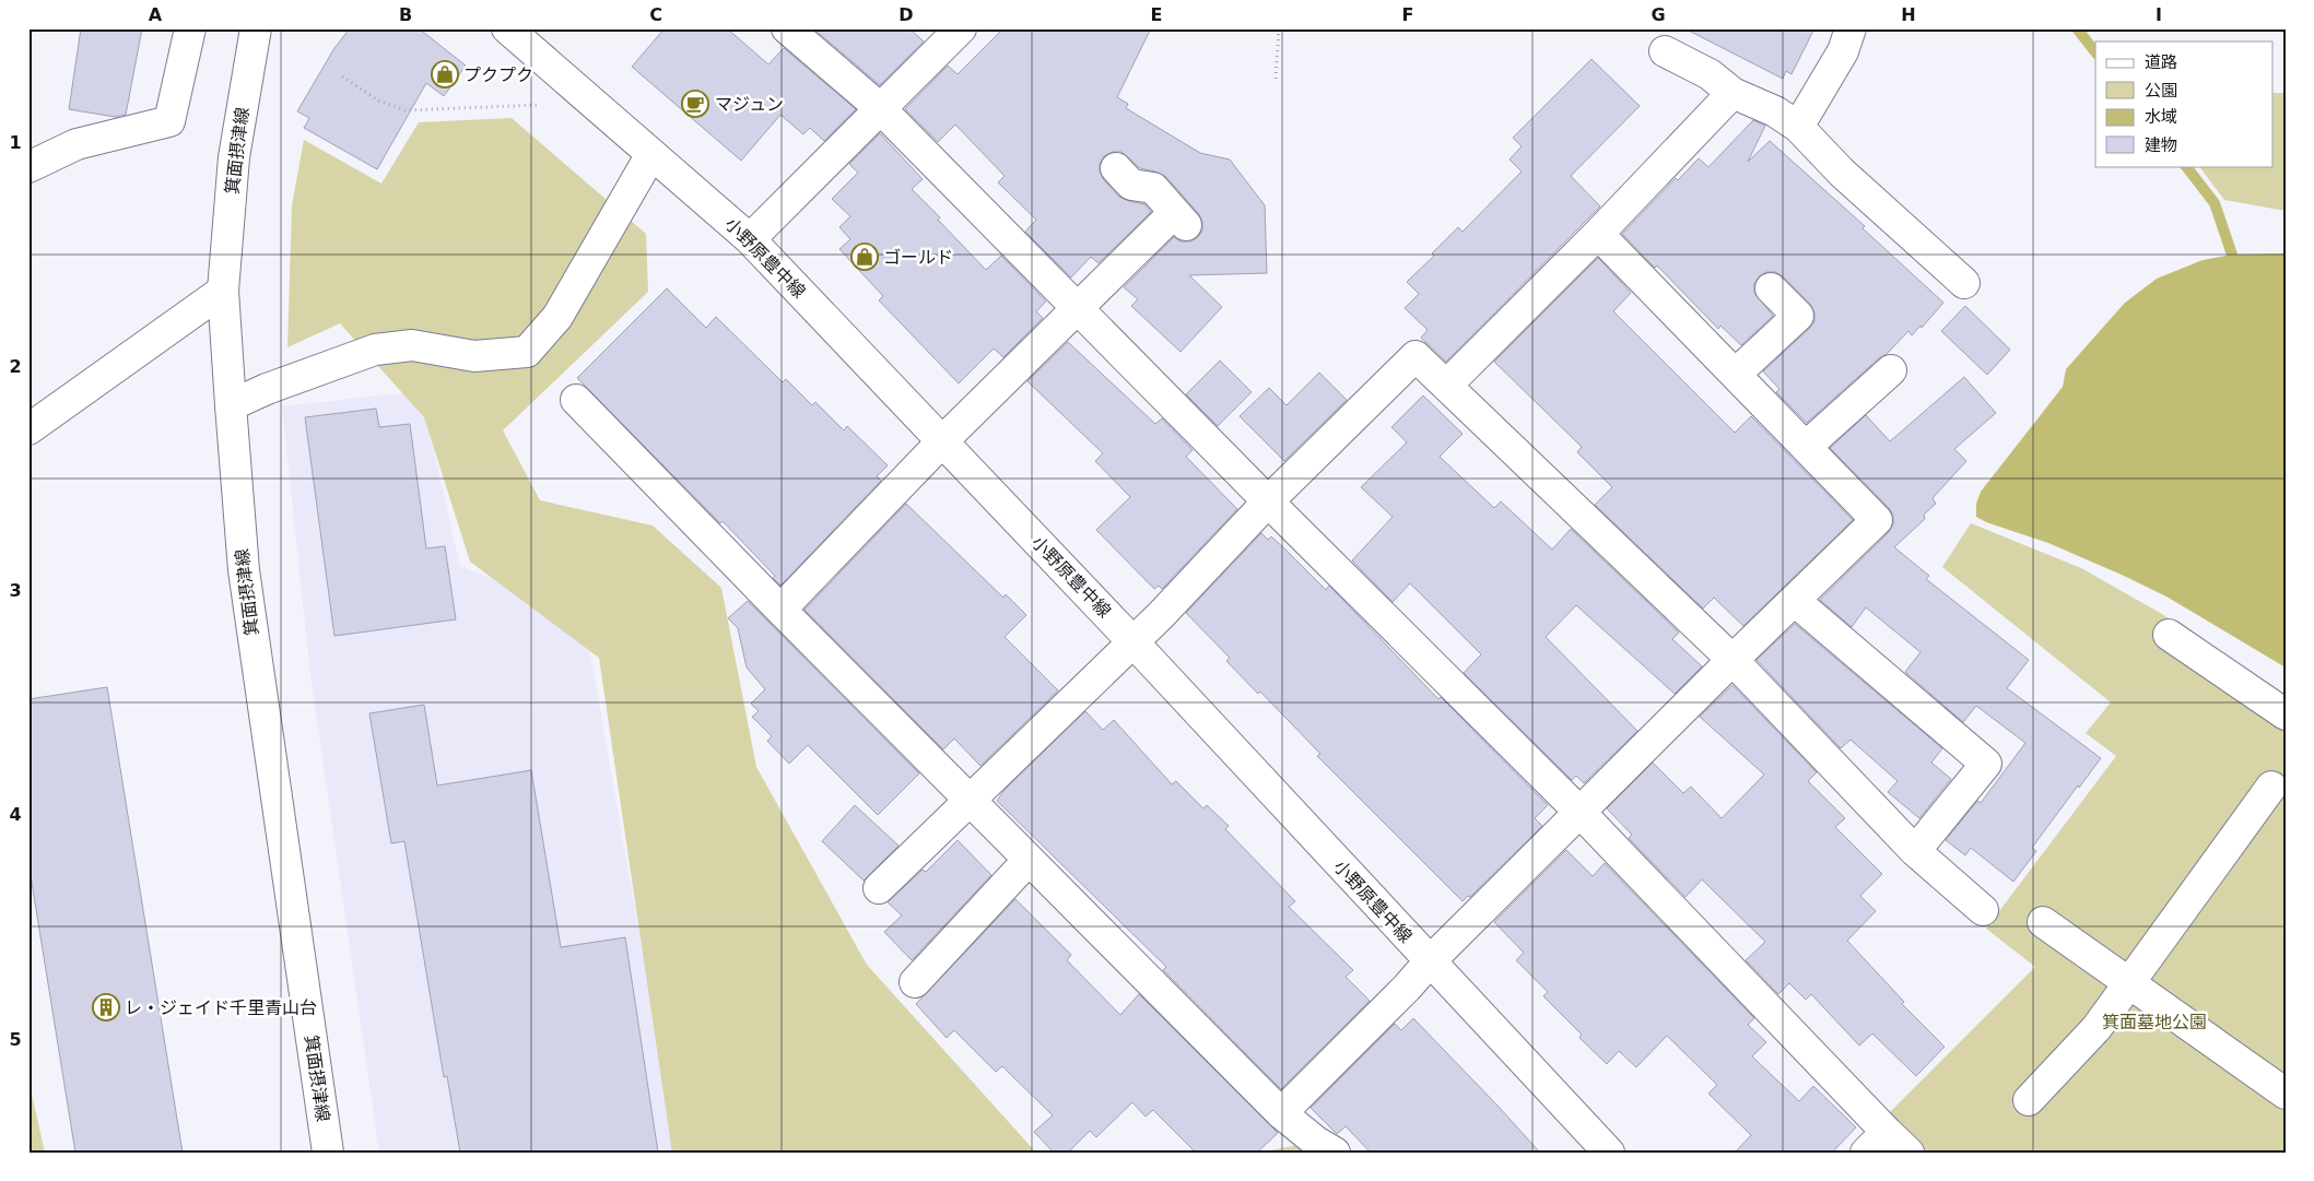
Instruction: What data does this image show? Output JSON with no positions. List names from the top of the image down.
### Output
{
  "streets": {
    "street": ["箕面摂津線", "小野原豊中線"]
  },
  "parks": ["箕面墓地公園"],
  "places": {
    "shop": ["プクプク", "ゴールド"],
    "cafe": ["マジュン"],
    "building": ["レ・ジェイド千里青山台"]
  },
  "legend": [
    "道路",
    "公園",
    "水域",
    "建物"
  ],
  "grid": {
    "columns": [
      "A",
      "B",
      "C",
      "D",
      "E",
      "F",
      "G",
      "H",
      "I"
    ],
    "rows": [
      "1",
      "2",
      "3",
      "4",
      "5"
    ]
  }
}
